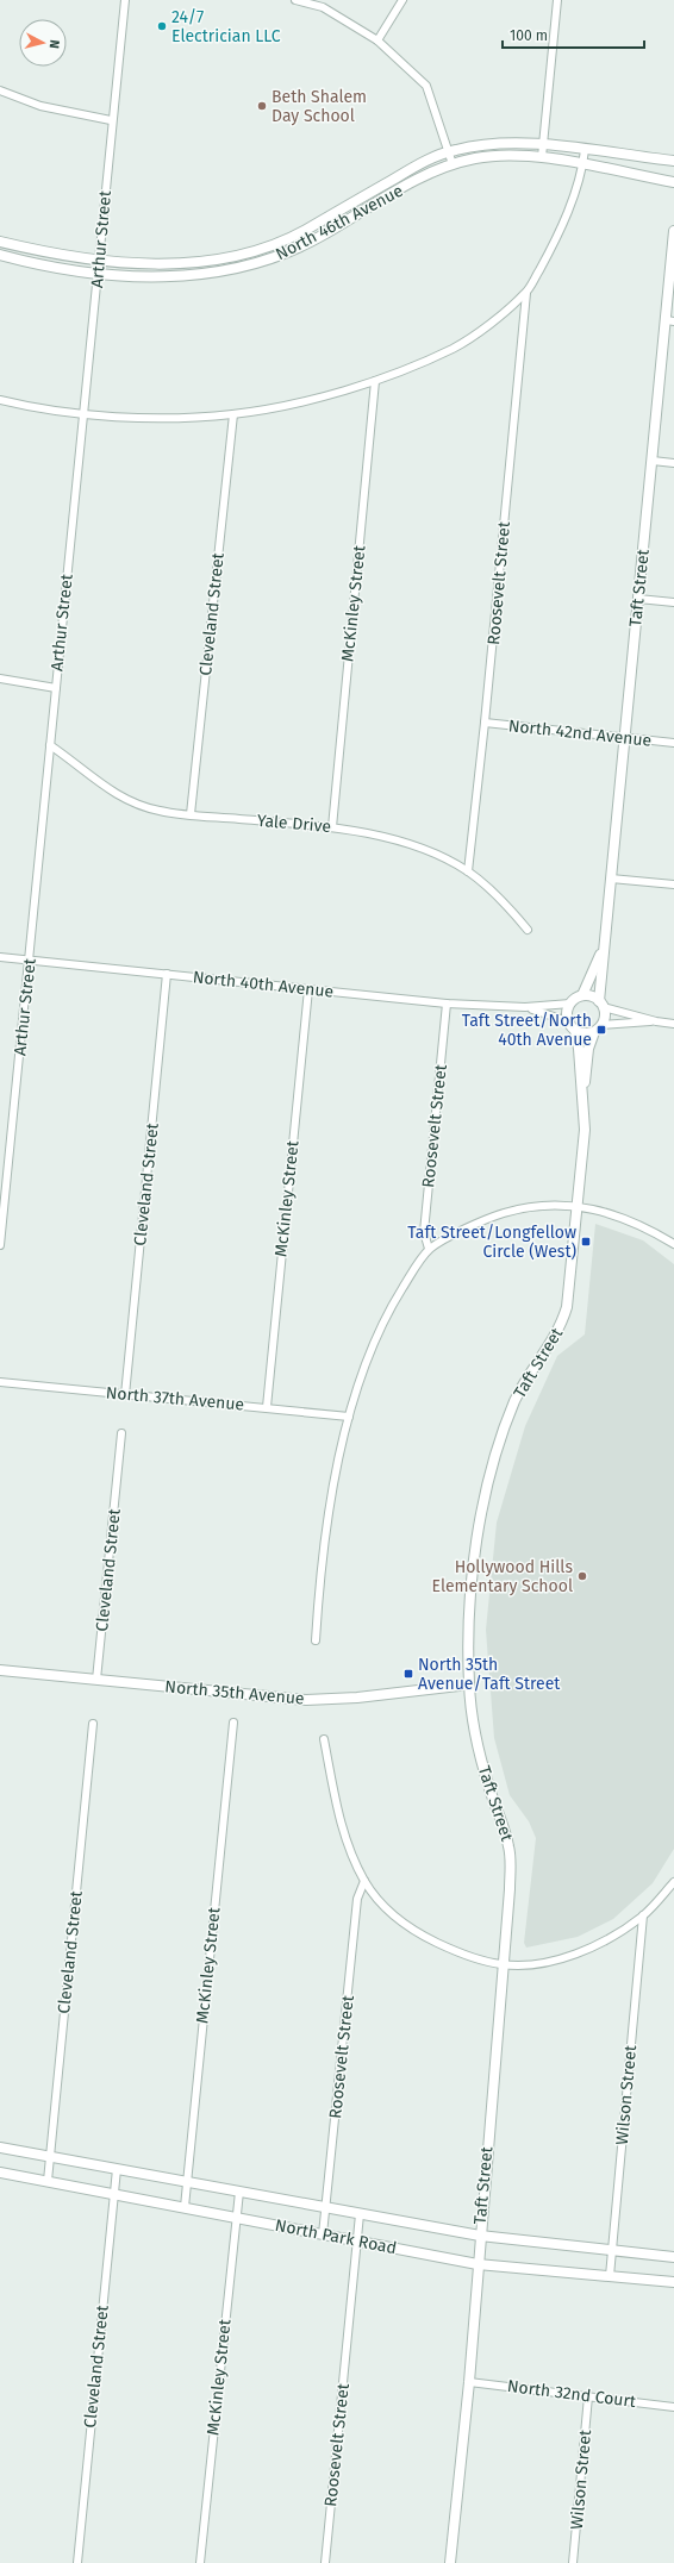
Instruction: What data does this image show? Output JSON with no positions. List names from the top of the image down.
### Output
{
  "streets": {
    "street": [
      "North 46th Avenue",
      "Arthur Street",
      "Roosevelt Street",
      "Taft Street",
      "McKinley Street",
      "Cleveland Street",
      "North 42nd Avenue",
      "Yale Drive",
      "North 40th Avenue",
      "North 37th Avenue",
      "North 35th Avenue",
      "Wilson Street",
      "North Park Road",
      "North 32nd Court"
    ]
  },
  "crossings": [
    ["North 46th Avenue", "Arthur Street"],
    ["Arthur Street", "Yale Drive"],
    ["Arthur Street", "North 40th Avenue"],
    ["Roosevelt Street", "North 42nd Avenue"],
    ["Roosevelt Street", "Yale Drive"],
    ["Roosevelt Street", "North 40th Avenue"],
    ["Roosevelt Street", "North Park Road"],
    ["Taft Street", "North 42nd Avenue"],
    ["Taft Street", "North 40th Avenue"],
    ["Taft Street", "North 35th Avenue"],
    ["Taft Street", "North Park Road"],
    ["Taft Street", "North 32nd Court"],
    ["McKinley Street", "Yale Drive"],
    ["McKinley Street", "North 40th Avenue"],
    ["McKinley Street", "North 37th Avenue"],
    ["McKinley Street", "North Park Road"],
    ["Cleveland Street", "Yale Drive"],
    ["Cleveland Street", "North 40th Avenue"],
    ["Cleveland Street", "North 37th Avenue"],
    ["Cleveland Street", "North 35th Avenue"],
    ["Cleveland Street", "North Park Road"],
    ["Wilson Street", "North Park Road"],
    ["Wilson Street", "North 32nd Court"]
  ],
  "places": {
    "other": ["24/7 Electrician LLC", "Beth Shalem Day School", "Hollywood Hills Elementary School"],
    "transit": ["Taft Street/North 40th Avenue", "Taft Street/Longfellow Circle (West)", "North 35th Avenue/Taft Street"]
  },
  "scale_bar": "100 m",
  "north": "right"
}
